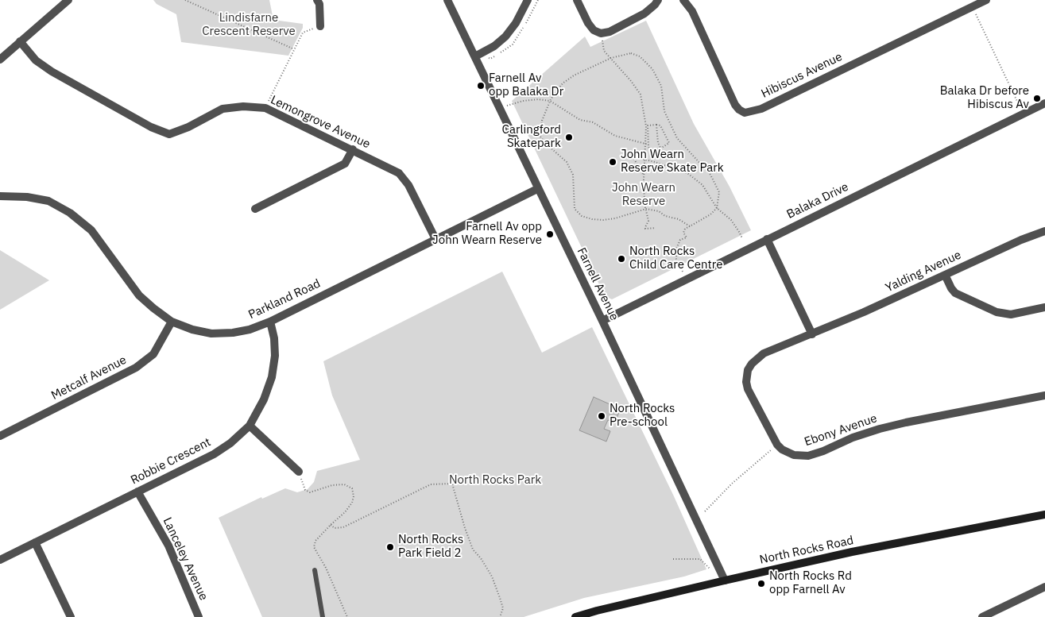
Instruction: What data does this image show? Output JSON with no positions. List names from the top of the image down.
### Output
{
  "streets": {
    "main road": ["North Rocks Road"],
    "street": [
      "Hibiscus Avenue",
      "Lemongrove Avenue",
      "Balaka Drive",
      "Yalding Avenue",
      "Farnell Avenue",
      "Parkland Road",
      "Metcalf Avenue",
      "Ebony Avenue",
      "Robbie Crescent",
      "Lanceley Avenue"
    ]
  },
  "crossings": [
    ["Lemongrove Avenue", "Parkland Road"],
    ["Balaka Drive", "Farnell Avenue"],
    ["Farnell Avenue", "Parkland Road"],
    ["Farnell Avenue", "North Rocks Road"],
    ["Parkland Road", "Metcalf Avenue"],
    ["Parkland Road", "Robbie Crescent"],
    ["Robbie Crescent", "Lanceley Avenue"]
  ],
  "parks": ["Lindisfarne Crescent Reserve", "John Wearn Reserve", "North Rocks Park"],
  "places": [
    "Farnell Av opp Balaka Dr",
    "Balaka Dr before Hibiscus Av",
    "Carlingford Skatepark",
    "John Wearn Reserve Skate Park",
    "Farnell Av opp John Wearn Reserve",
    "North Rocks Child Care Centre",
    "North Rocks Pre-school",
    "North Rocks Park Field 2",
    "North Rocks Rd opp Farnell Av"
  ]
}
